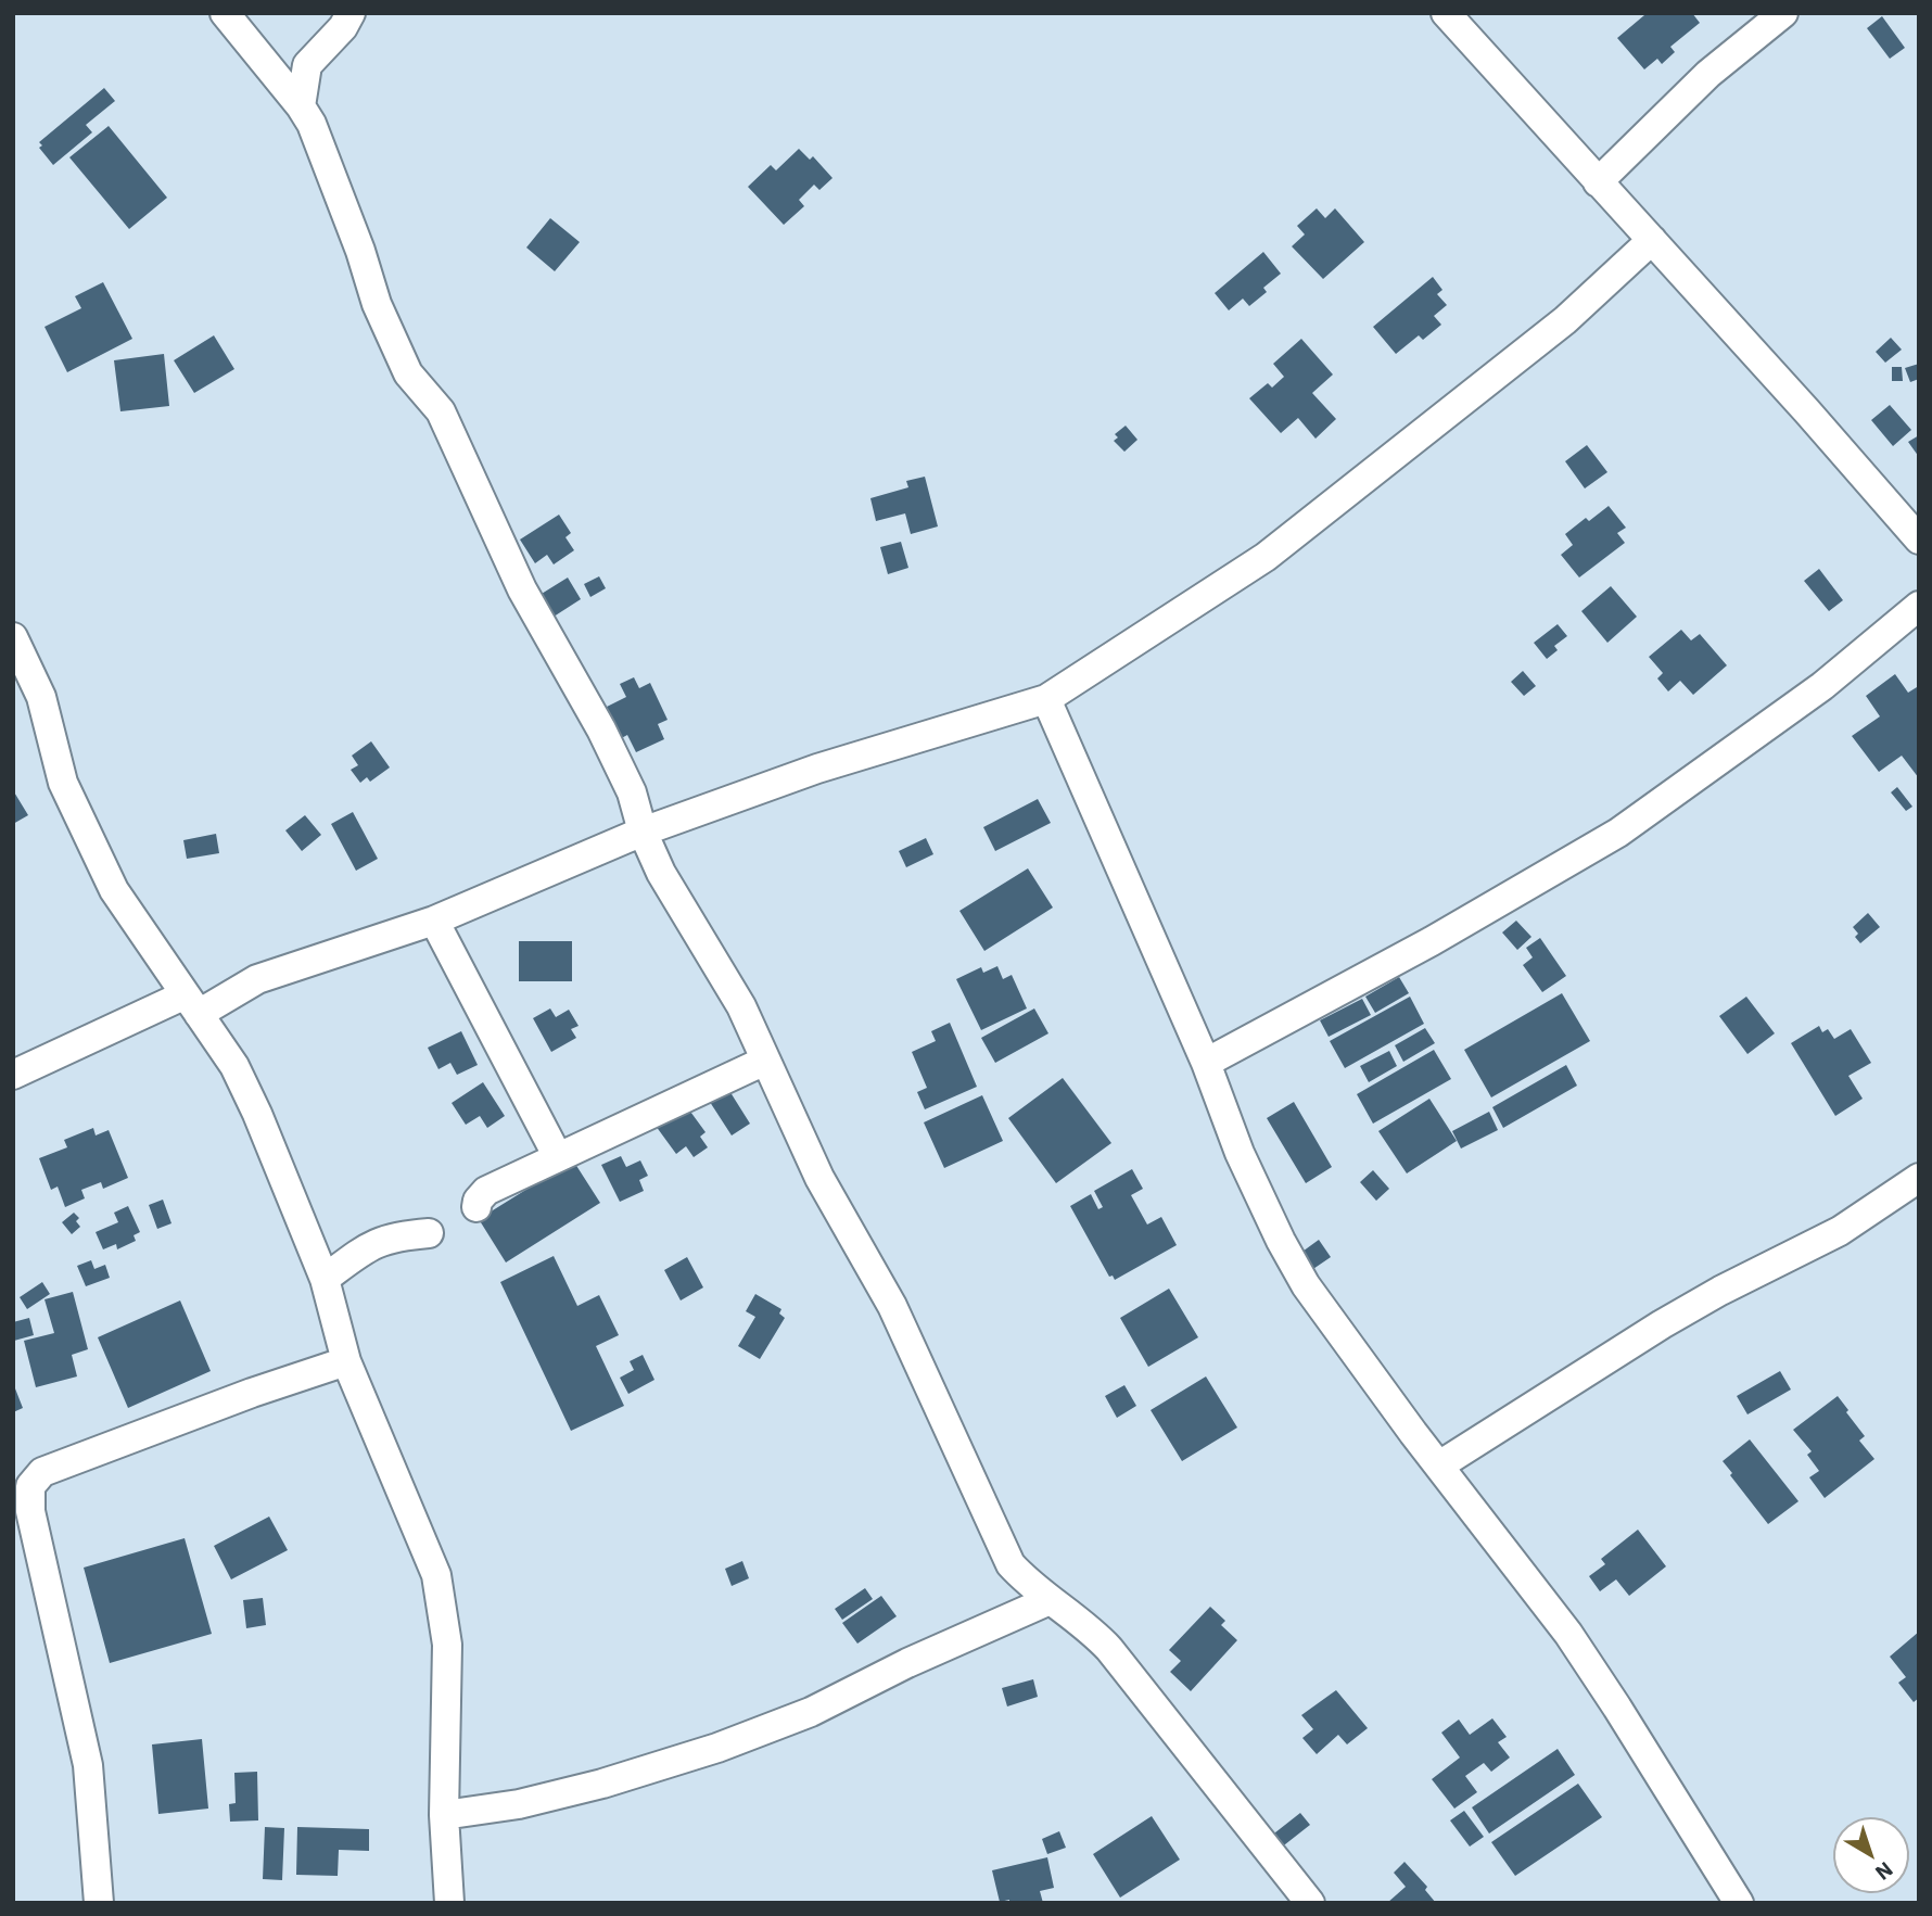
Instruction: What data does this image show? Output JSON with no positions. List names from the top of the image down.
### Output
{
  "north": "bottom right"
}
